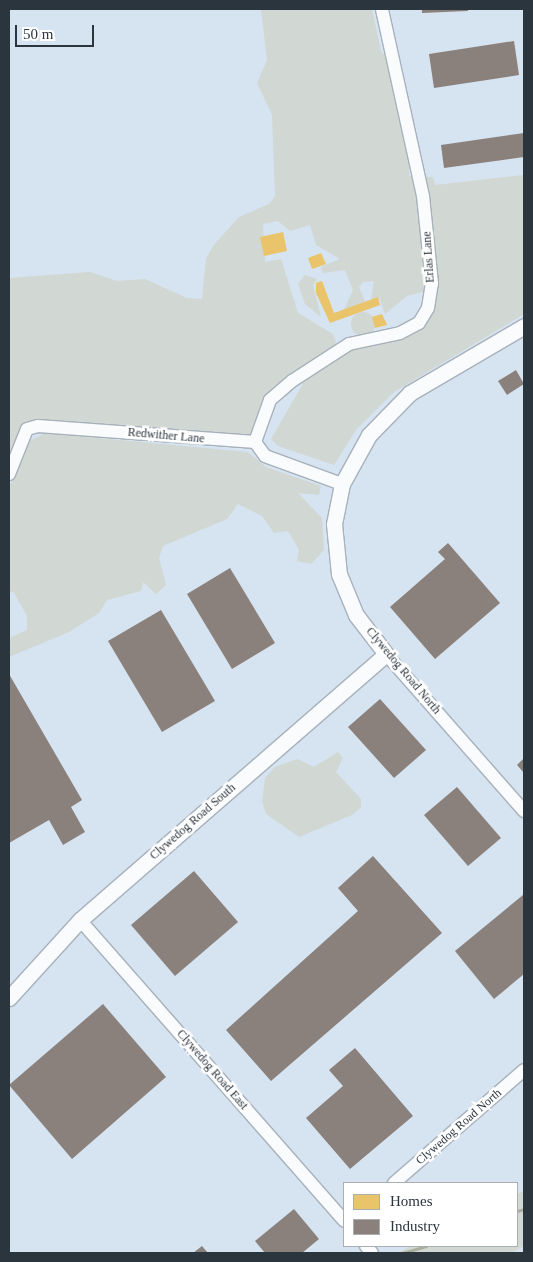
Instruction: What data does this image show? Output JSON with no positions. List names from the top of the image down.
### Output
{
  "streets": {
    "street": [
      "Erlas Lane",
      "Redwither Lane",
      "Clywedog Road North",
      "Clywedog Road South",
      "Clywedog Road East"
    ]
  },
  "crossings": [
    ["Erlas Lane", "Redwither Lane"],
    ["Clywedog Road North", "Clywedog Road South"],
    ["Clywedog Road South", "Clywedog Road East"]
  ],
  "legend": ["Homes", "Industry"],
  "scale_bar": "50 m"
}
